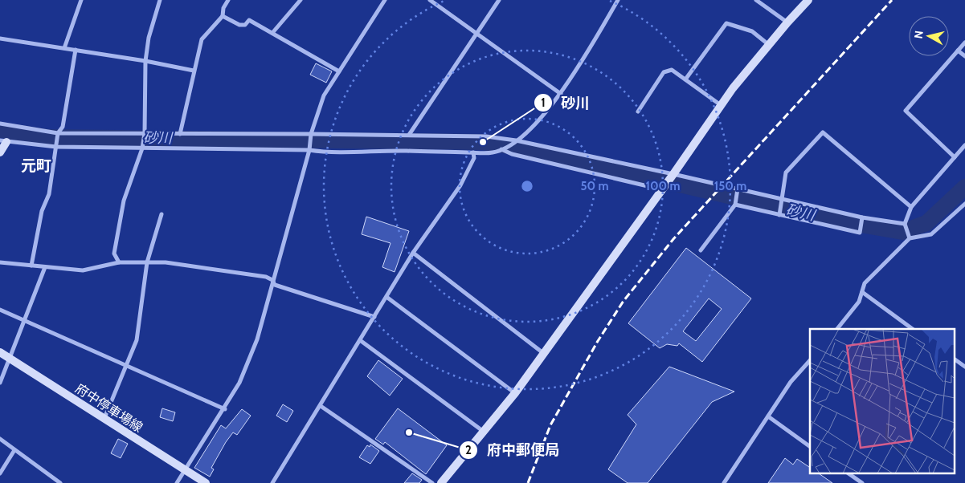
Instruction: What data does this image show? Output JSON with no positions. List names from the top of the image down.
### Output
{
  "streets": {
    "street": ["府中停車場線"]
  },
  "districts": ["元町"],
  "water": ["砂川"],
  "places": ["砂川", "府中郵便局"],
  "north": "left",
  "rings": ["50 m", "100 m", "150 m"]
}
